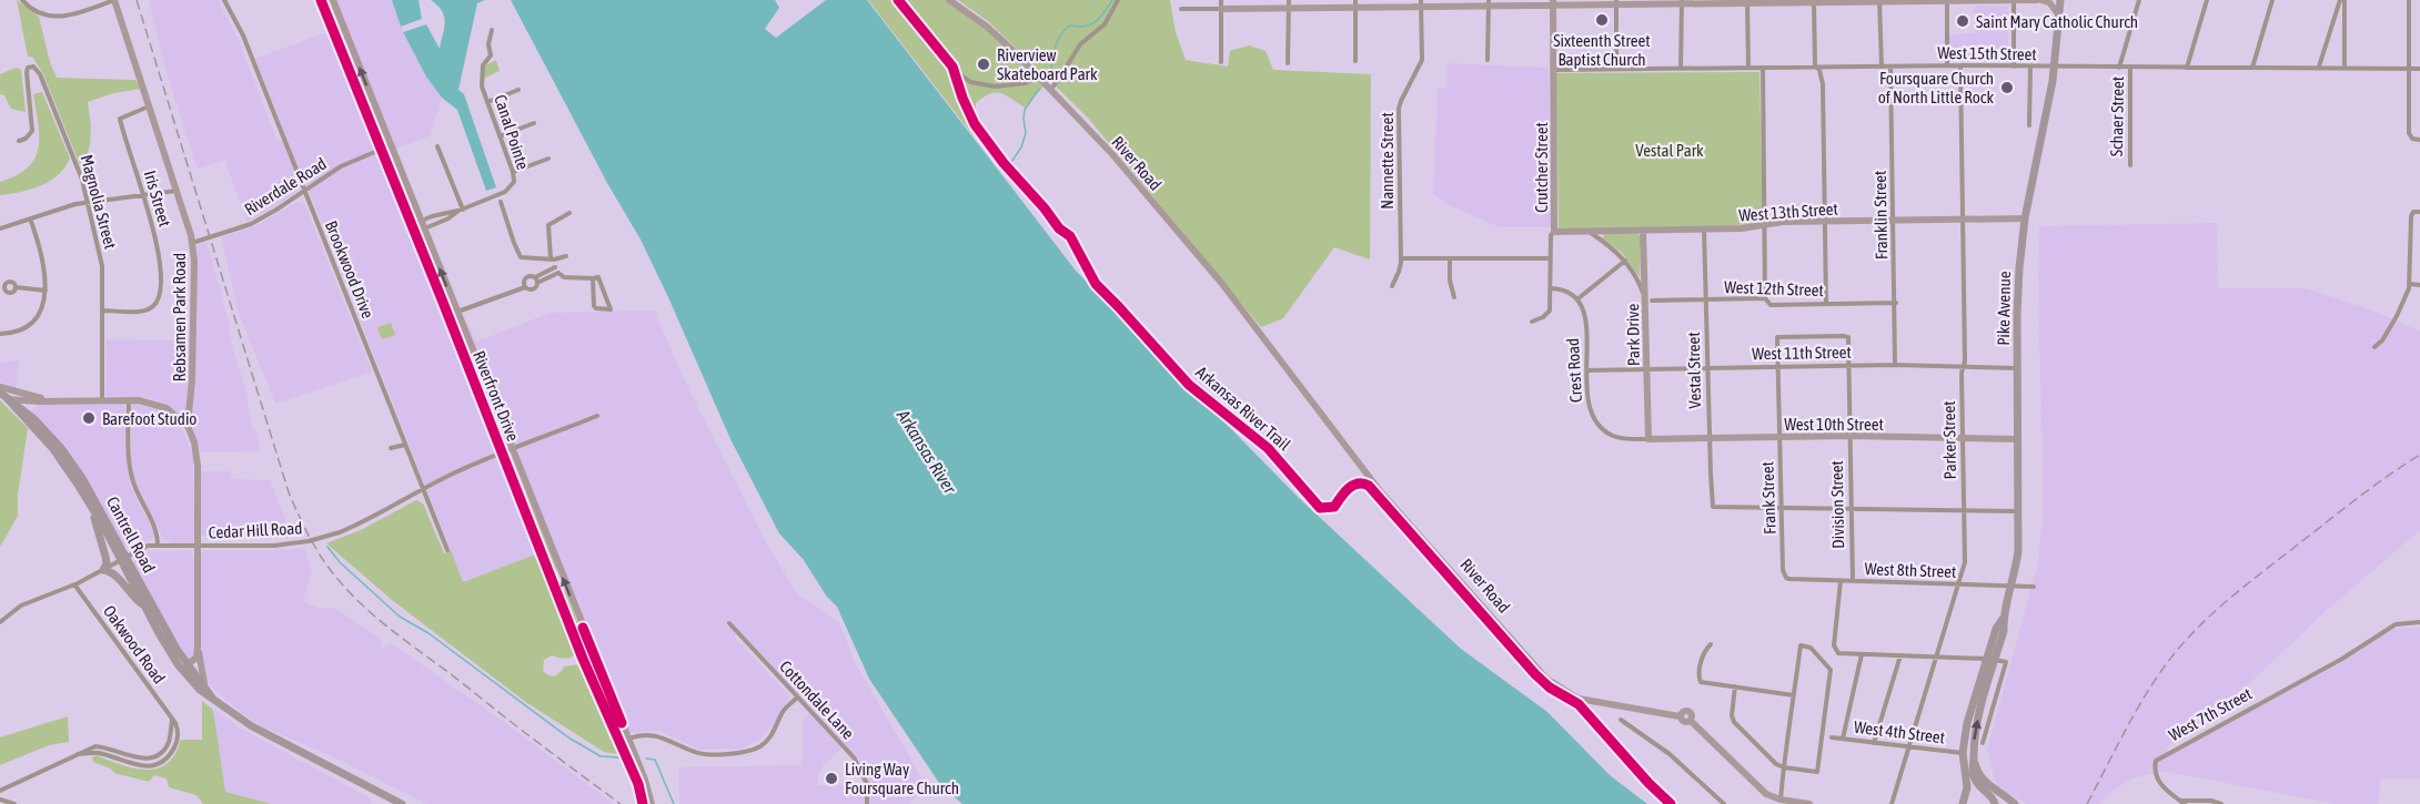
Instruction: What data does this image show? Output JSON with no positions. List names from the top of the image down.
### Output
{
  "streets": {
    "main road": ["Pike Avenue", "Cantrell Road"],
    "street": [
      "West 15th Street",
      "Schaer Street",
      "Canal Pointe",
      "Nannette Street",
      "River Road",
      "Crutcher Street",
      "Riverdale Road",
      "Iris Street",
      "Magnolia Street",
      "West 13th Street",
      "Franklin Street",
      "Brookwood Drive",
      "West 12th Street",
      "Rebsamen Park Road",
      "Park Drive",
      "West 11th Street",
      "Crest Road",
      "Vestal Street",
      "Riverfront Drive",
      "West 10th Street",
      "Parker Street",
      "Frank Street",
      "Division Street",
      "Cedar Hill Road",
      "West 8th Street",
      "Oakwood Road",
      "Cottondale Lane",
      "West 7th Street",
      "West 4th Street"
    ],
    "cycle path": ["Arkansas River Trail"]
  },
  "crossings": [
    ["West 15th Street", "Schaer Street"],
    ["West 15th Street", "Crutcher Street"],
    ["West 15th Street", "Franklin Street"],
    ["West 15th Street", "Pike Avenue"],
    ["West 15th Street", "Parker Street"],
    ["Canal Pointe", "Riverfront Drive"],
    ["Crutcher Street", "West 13th Street"],
    ["Riverdale Road", "Brookwood Drive"],
    ["Riverdale Road", "Rebsamen Park Road"],
    ["Riverdale Road", "Riverfront Drive"],
    ["Iris Street", "Magnolia Street"],
    ["Iris Street", "Rebsamen Park Road"],
    ["West 13th Street", "Franklin Street"],
    ["West 13th Street", "Pike Avenue"],
    ["West 13th Street", "Park Drive"],
    ["West 13th Street", "Vestal Street"],
    ["West 13th Street", "Parker Street"],
    ["Franklin Street", "West 12th Street"],
    ["Franklin Street", "West 11th Street"],
    ["Brookwood Drive", "Cedar Hill Road"],
    ["West 12th Street", "Park Drive"],
    ["West 12th Street", "Vestal Street"],
    ["Pike Avenue", "West 11th Street"],
    ["Pike Avenue", "West 10th Street"],
    ["Pike Avenue", "West 8th Street"],
    ["Pike Avenue", "West 4th Street"],
    ["Rebsamen Park Road", "Cedar Hill Road"],
    ["Rebsamen Park Road", "Cantrell Road"],
    ["Park Drive", "West 11th Street"],
    ["Park Drive", "Crest Road"],
    ["Park Drive", "West 10th Street"],
    ["West 11th Street", "Crest Road"],
    ["West 11th Street", "Vestal Street"],
    ["West 11th Street", "Parker Street"],
    ["West 11th Street", "Frank Street"],
    ["West 11th Street", "Division Street"],
    ["Crest Road", "West 10th Street"],
    ["Vestal Street", "West 10th Street"],
    ["Vestal Street", "Frank Street"],
    ["Riverfront Drive", "Cedar Hill Road"],
    ["West 10th Street", "Parker Street"],
    ["West 10th Street", "Frank Street"],
    ["West 10th Street", "Division Street"],
    ["Parker Street", "West 8th Street"],
    ["Parker Street", "West 4th Street"],
    ["Frank Street", "Division Street"],
    ["Frank Street", "West 8th Street"],
    ["Division Street", "West 8th Street"],
    ["Cedar Hill Road", "Cantrell Road"],
    ["Cedar Hill Road", "Oakwood Road"]
  ],
  "water": ["Arkansas River"],
  "parks": ["Vestal Park"],
  "places": [
    "Sixteenth Street Baptist Church",
    "Saint Mary Catholic Church",
    "Riverview Skateboard Park",
    "Foursquare Church of North Little Rock",
    "Barefoot Studio",
    "Living Way Foursquare Church"
  ]
}
